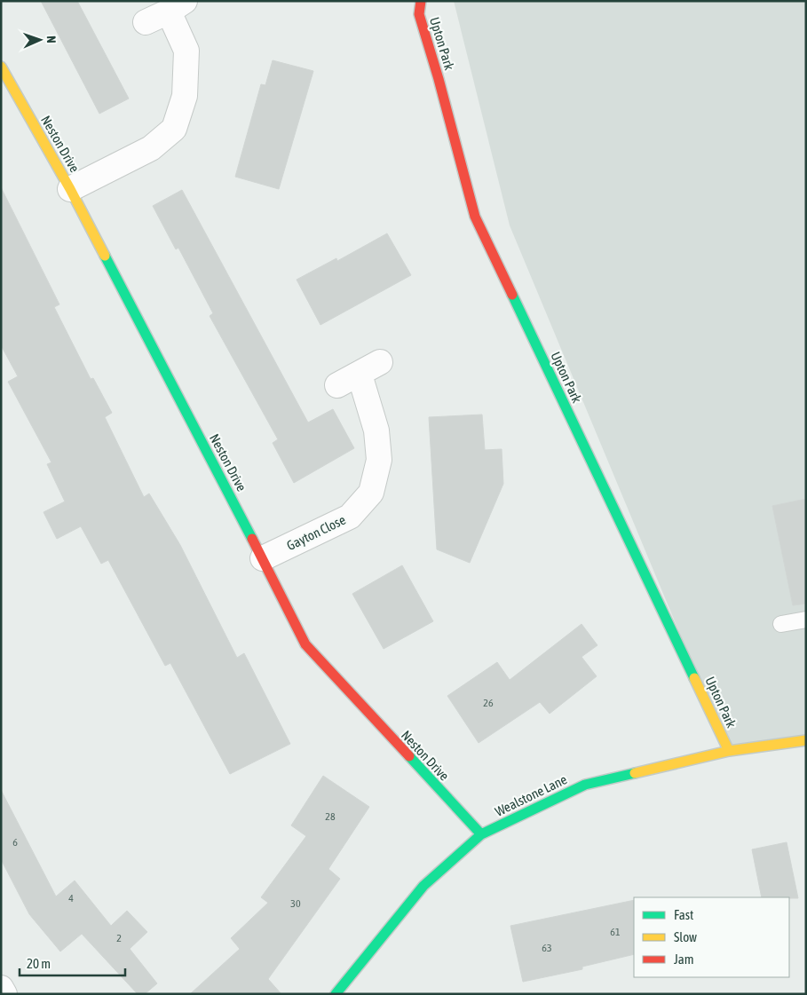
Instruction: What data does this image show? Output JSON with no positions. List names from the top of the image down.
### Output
{
  "streets": {
    "street": [
      "Upton Park",
      "Neston Drive",
      "Gayton Close",
      "Wealstone Lane"
    ]
  },
  "crossings": [
    ["Upton Park", "Wealstone Lane"],
    ["Neston Drive", "Gayton Close"],
    ["Neston Drive", "Wealstone Lane"]
  ],
  "house_numbers": [
    "26",
    "28",
    "6",
    "4",
    "30",
    "61",
    "2",
    "63"
  ],
  "legend": ["Fast", "Slow", "Jam"],
  "scale_bar": "20 m",
  "north": "right"
}
